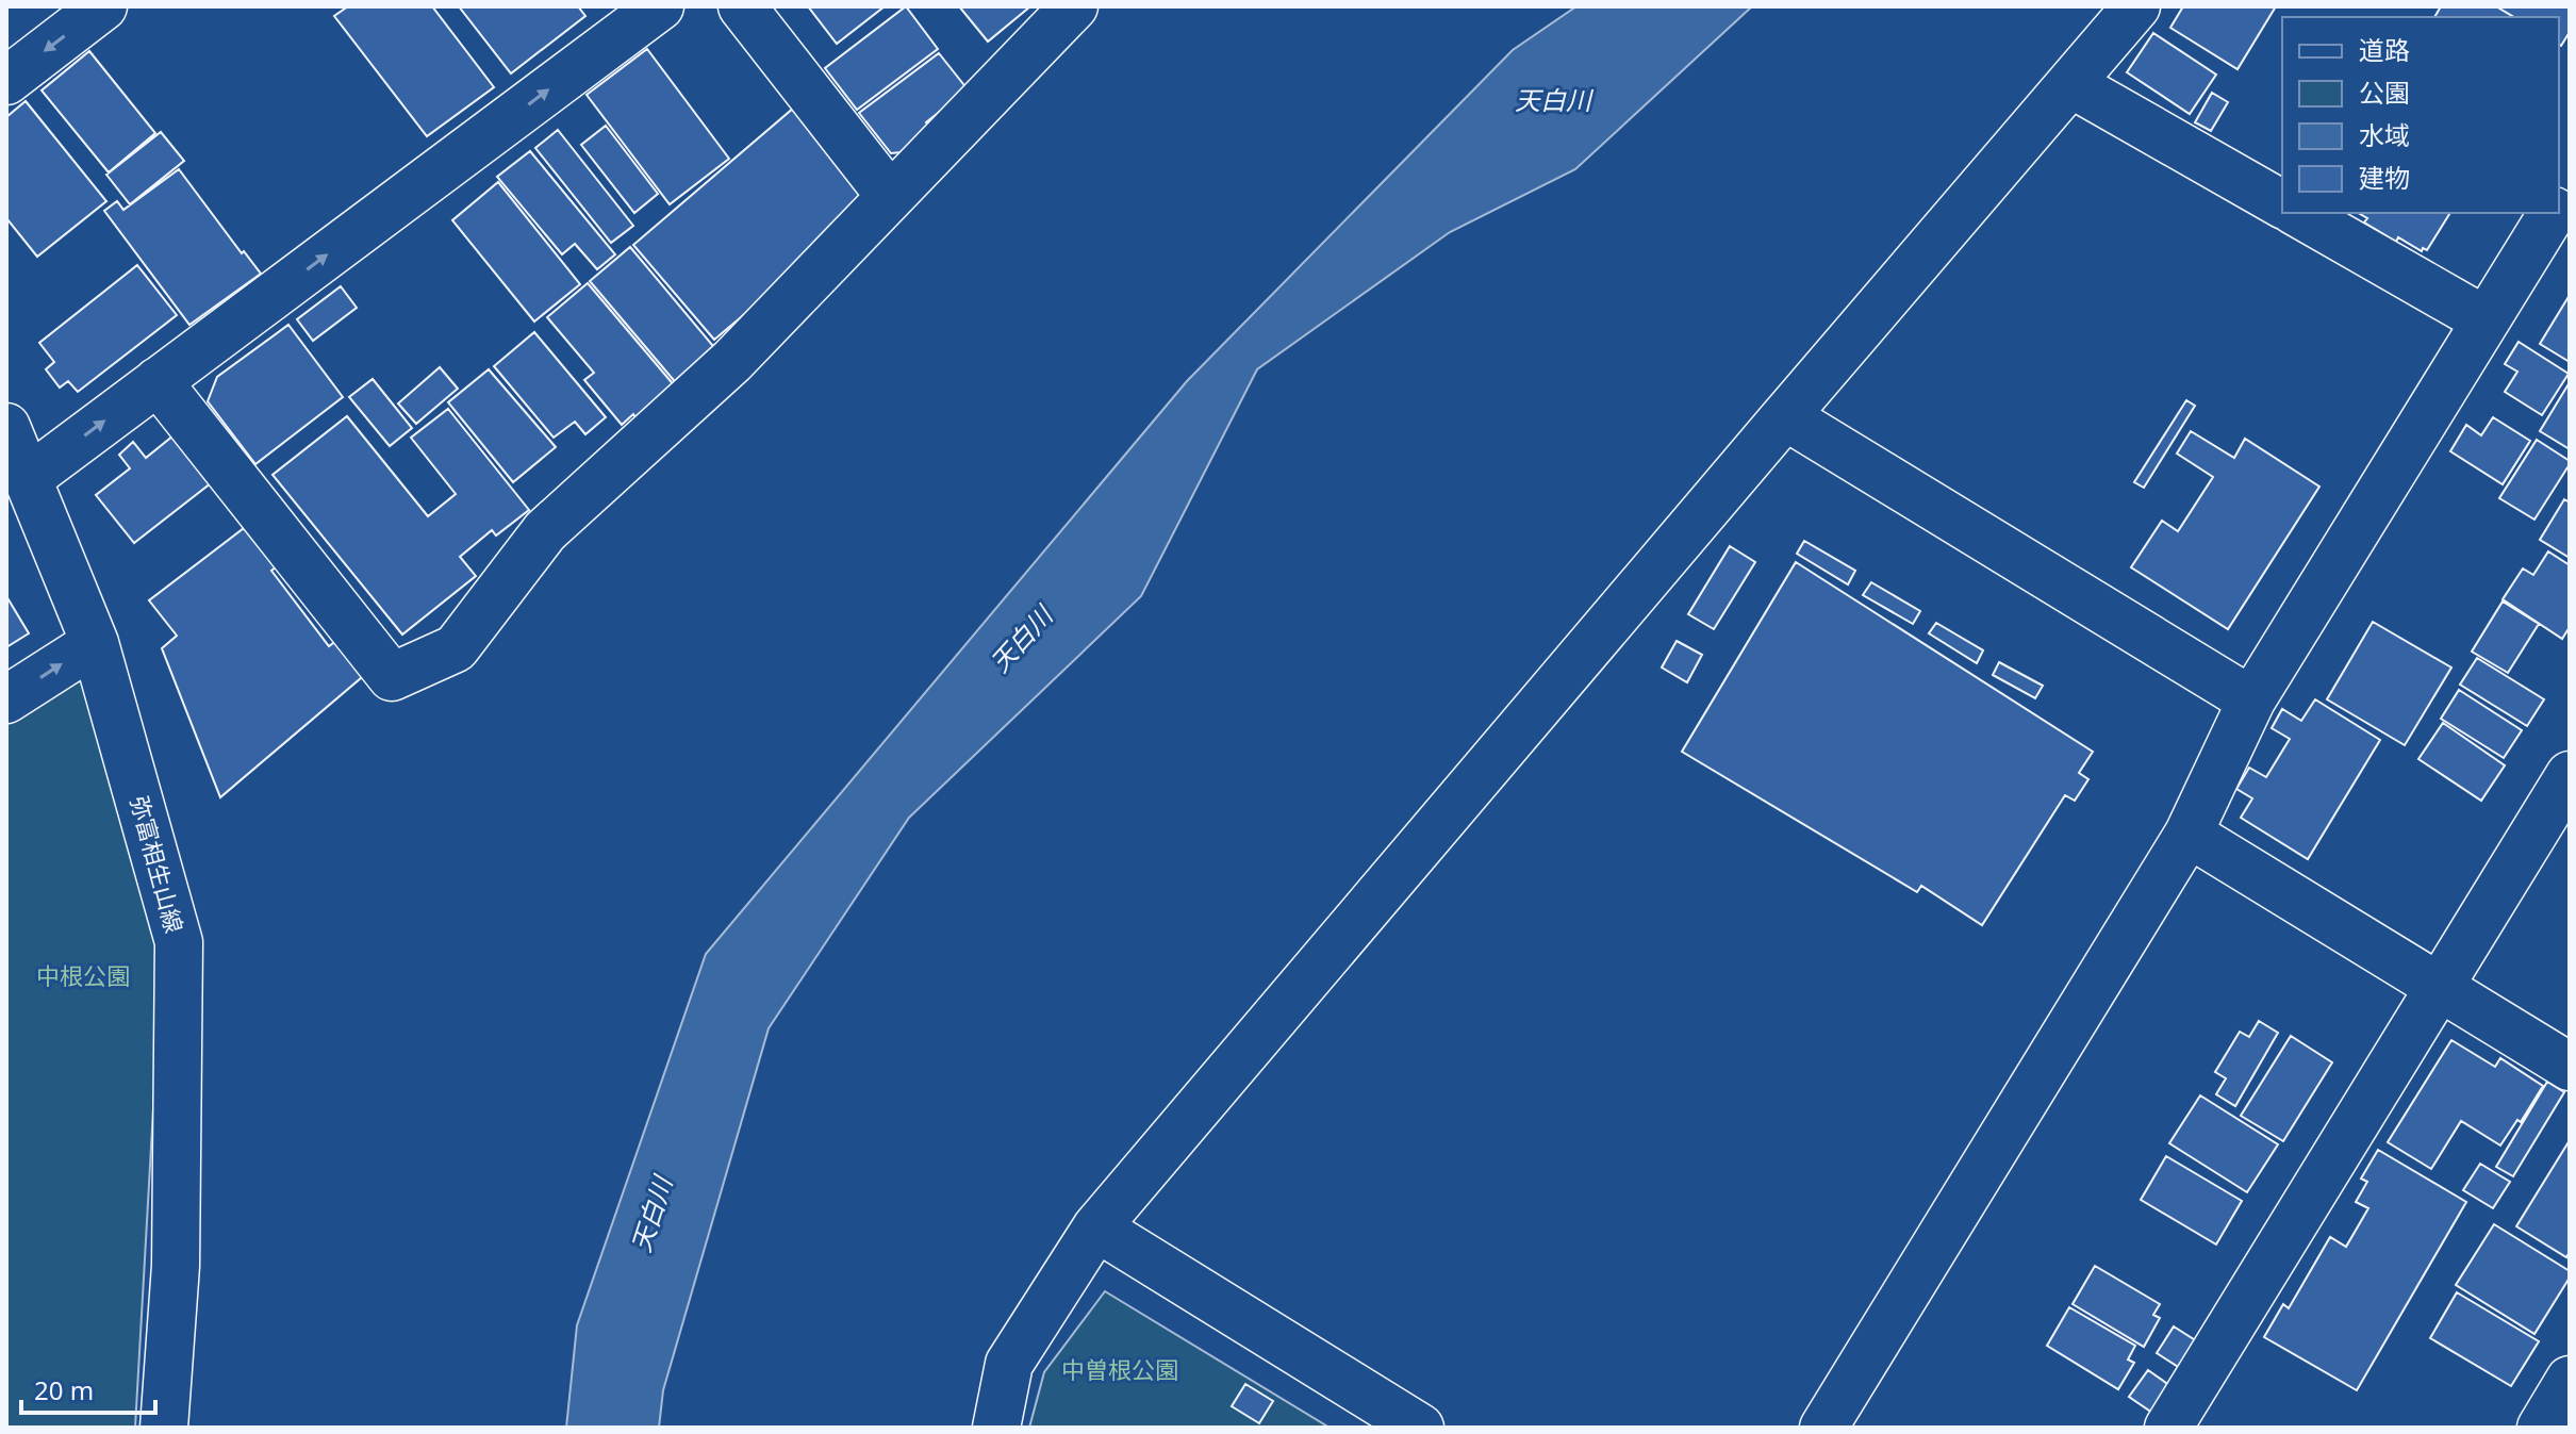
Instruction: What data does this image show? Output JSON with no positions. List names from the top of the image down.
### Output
{
  "streets": {
    "street": ["弥富相生山線"]
  },
  "water": ["天白川"],
  "parks": ["中根公園", "中曽根公園"],
  "legend": [
    "道路",
    "公園",
    "水域",
    "建物"
  ],
  "scale_bar": "20 m"
}
